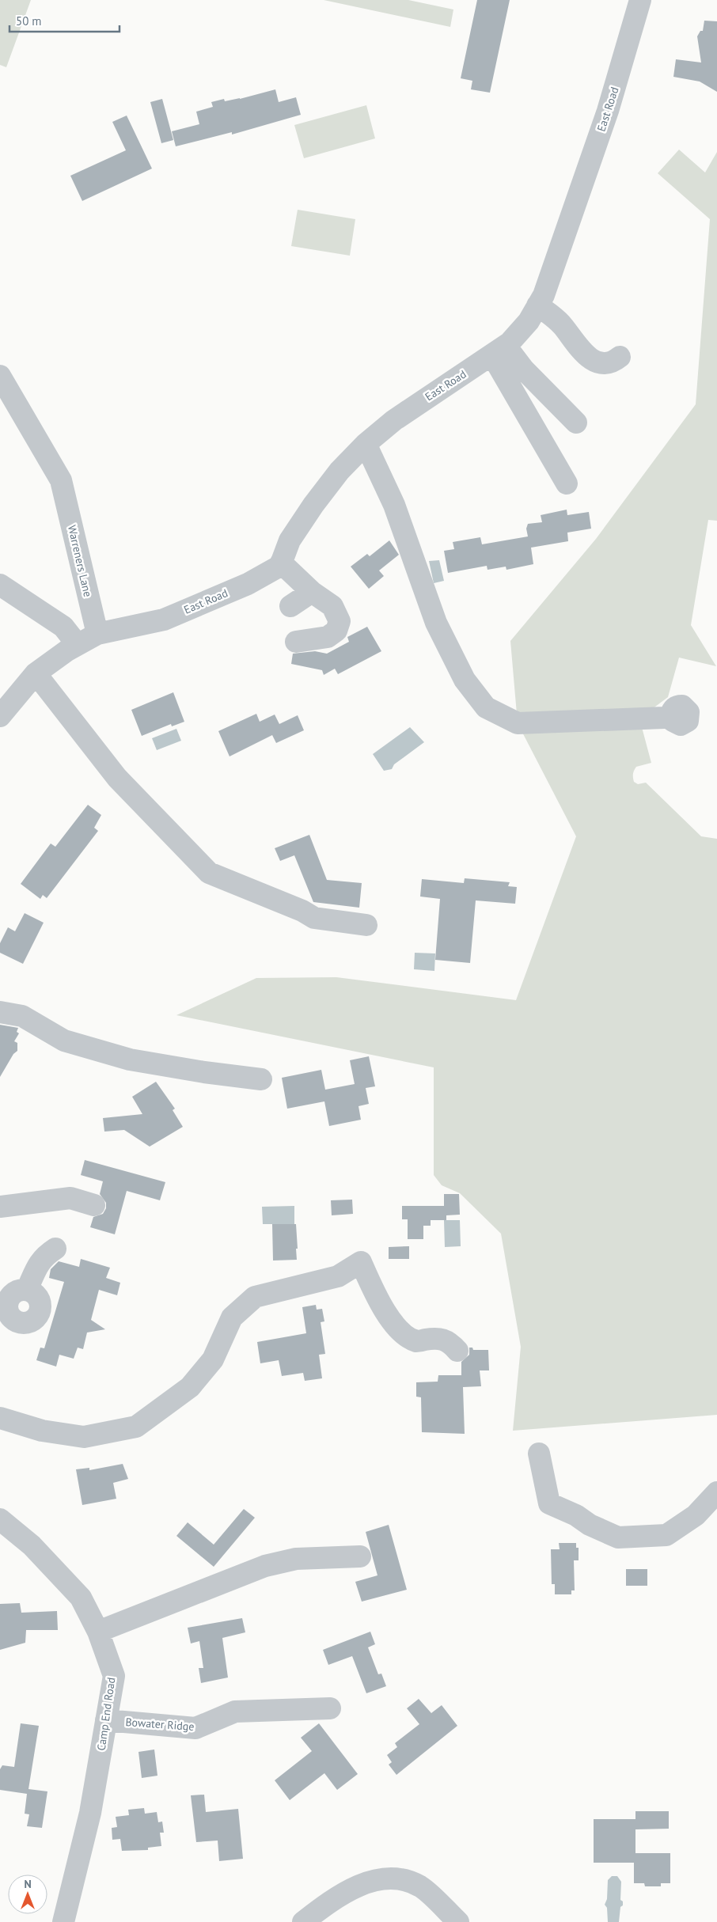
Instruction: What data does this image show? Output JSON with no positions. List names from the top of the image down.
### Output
{
  "streets": {
    "street": [
      "East Road",
      "Warreners Lane",
      "Camp End Road",
      "Bowater Ridge"
    ]
  },
  "crossings": [
    ["East Road", "Warreners Lane"],
    ["Camp End Road", "Bowater Ridge"]
  ],
  "scale_bar": "50 m",
  "north": "top"
}
